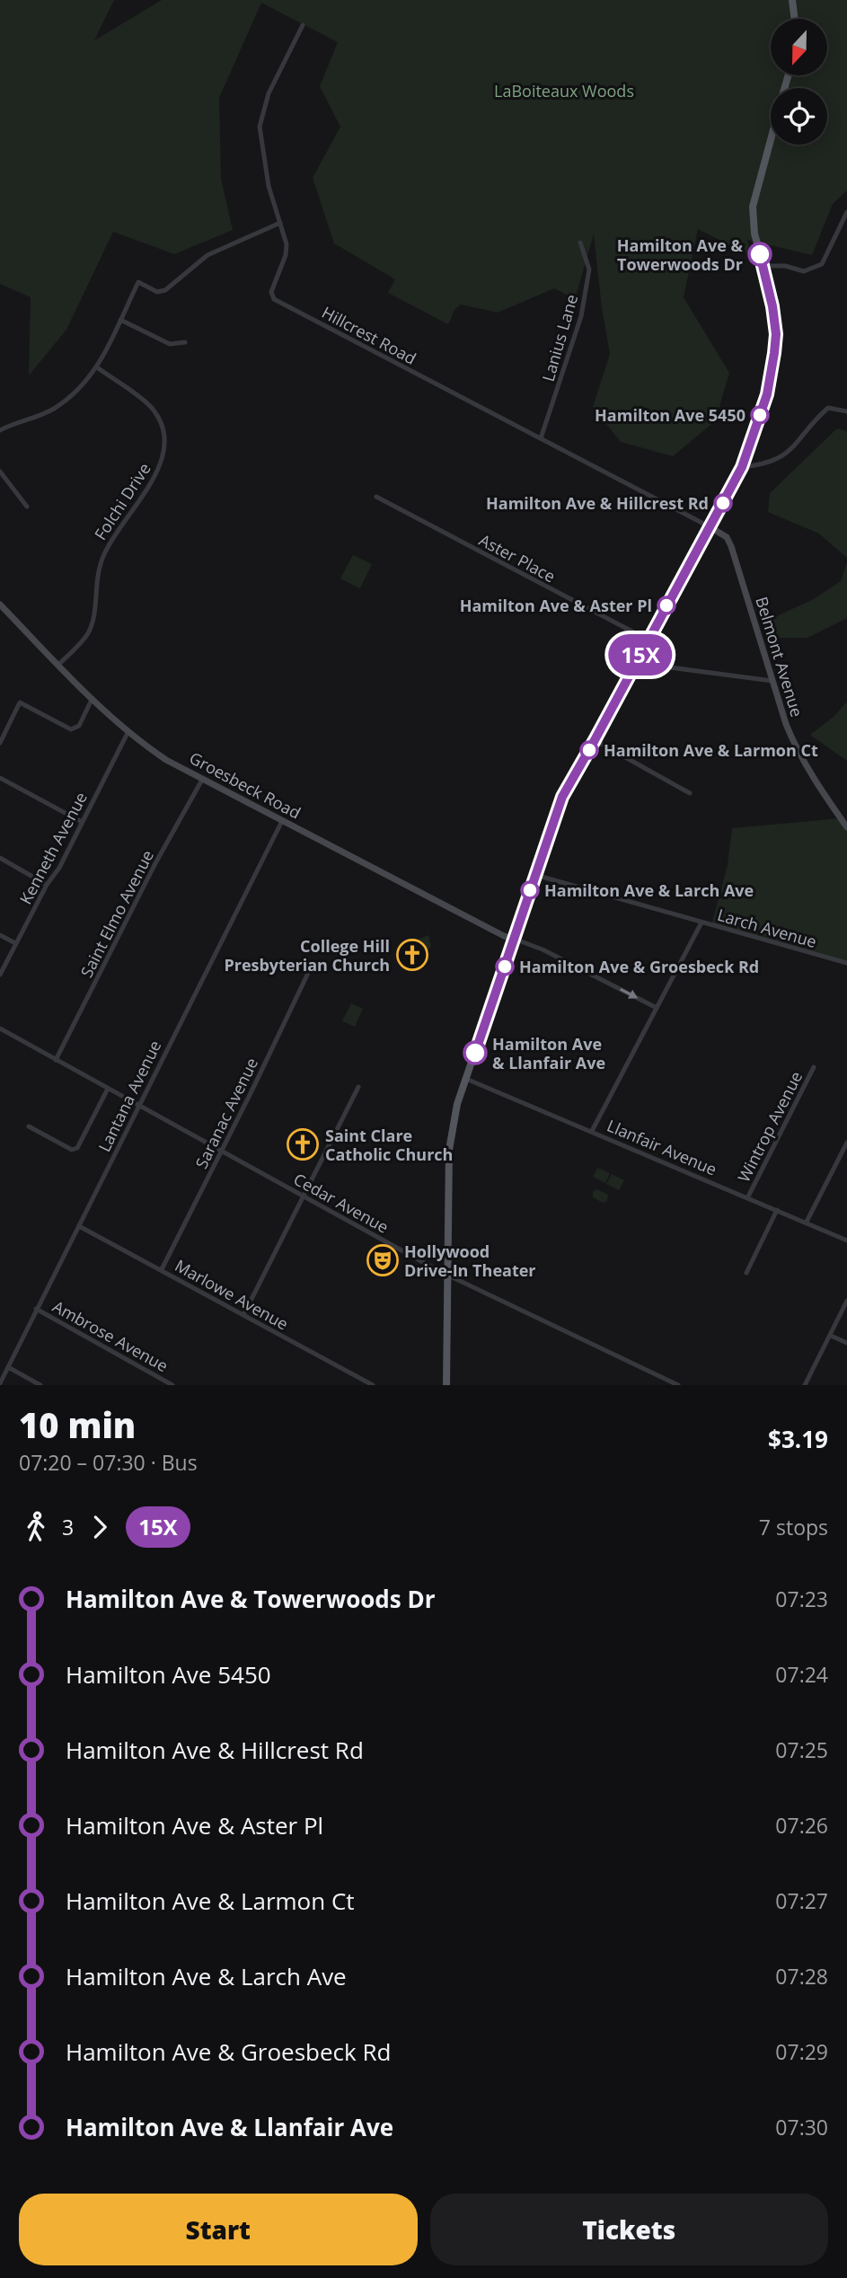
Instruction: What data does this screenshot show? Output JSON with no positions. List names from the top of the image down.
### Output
{
  "streets": {
    "street": [
      "Hillcrest Road",
      "Lanius Lane",
      "Folchi Drive",
      "Aster Place",
      "Belmont Avenue",
      "Groesbeck Road",
      "Kenneth Avenue",
      "Saint Elmo Avenue",
      "Larch Avenue",
      "Lantana Avenue",
      "Saranac Avenue",
      "Wintrop Avenue",
      "Llanfair Avenue",
      "Cedar Avenue",
      "Marlowe Avenue",
      "Ambrose Avenue"
    ]
  },
  "crossings": [
    ["Hillcrest Road", "Lanius Lane"],
    ["Hillcrest Road", "Belmont Avenue"],
    ["Folchi Drive", "Groesbeck Road"],
    ["Groesbeck Road", "Kenneth Avenue"],
    ["Groesbeck Road", "Saint Elmo Avenue"],
    ["Groesbeck Road", "Lantana Avenue"],
    ["Saint Elmo Avenue", "Cedar Avenue"],
    ["Lantana Avenue", "Cedar Avenue"],
    ["Lantana Avenue", "Marlowe Avenue"],
    ["Lantana Avenue", "Ambrose Avenue"],
    ["Saranac Avenue", "Cedar Avenue"],
    ["Saranac Avenue", "Marlowe Avenue"],
    ["Wintrop Avenue", "Llanfair Avenue"]
  ],
  "parks": ["LaBoiteaux Woods"],
  "places": {
    "other": [
      "Hamilton Ave & Towerwoods Dr",
      "Hamilton Ave 5450",
      "Hamilton Ave & Hillcrest Rd",
      "Hamilton Ave & Aster Pl",
      "Hamilton Ave & Larmon Ct",
      "Hamilton Ave & Larch Ave",
      "Hamilton Ave & Groesbeck Rd",
      "Hamilton Ave & Llanfair Ave"
    ],
    "church": ["College Hill Presbyterian Church", "Saint Clare Catholic Church"],
    "theatre": ["Hollywood Drive-In Theater"]
  },
  "lines": ["bus line 15X"],
  "north": "bottom",
  "page": {
    "on_map": "15X",
    "heading": ["10 min", "07:20 – 07:30 · Bus", "$3.19"],
    "legs": ["3", "15X", "7 stops"],
    "list": [
      {
        "name": "Hamilton Ave & Towerwoods Dr",
        "value": "07:23"
      },
      {
        "name": "Hamilton Ave 5450",
        "value": "07:24"
      },
      {
        "name": "Hamilton Ave & Hillcrest Rd",
        "value": "07:25"
      },
      {
        "name": "Hamilton Ave & Aster Pl",
        "value": "07:26"
      },
      {
        "name": "Hamilton Ave & Larmon Ct",
        "value": "07:27"
      },
      {
        "name": "Hamilton Ave & Larch Ave",
        "value": "07:28"
      },
      {
        "name": "Hamilton Ave & Groesbeck Rd",
        "value": "07:29"
      },
      {
        "name": "Hamilton Ave & Llanfair Ave",
        "value": "07:30"
      }
    ],
    "buttons": ["Start", "Tickets"]
  }
}
